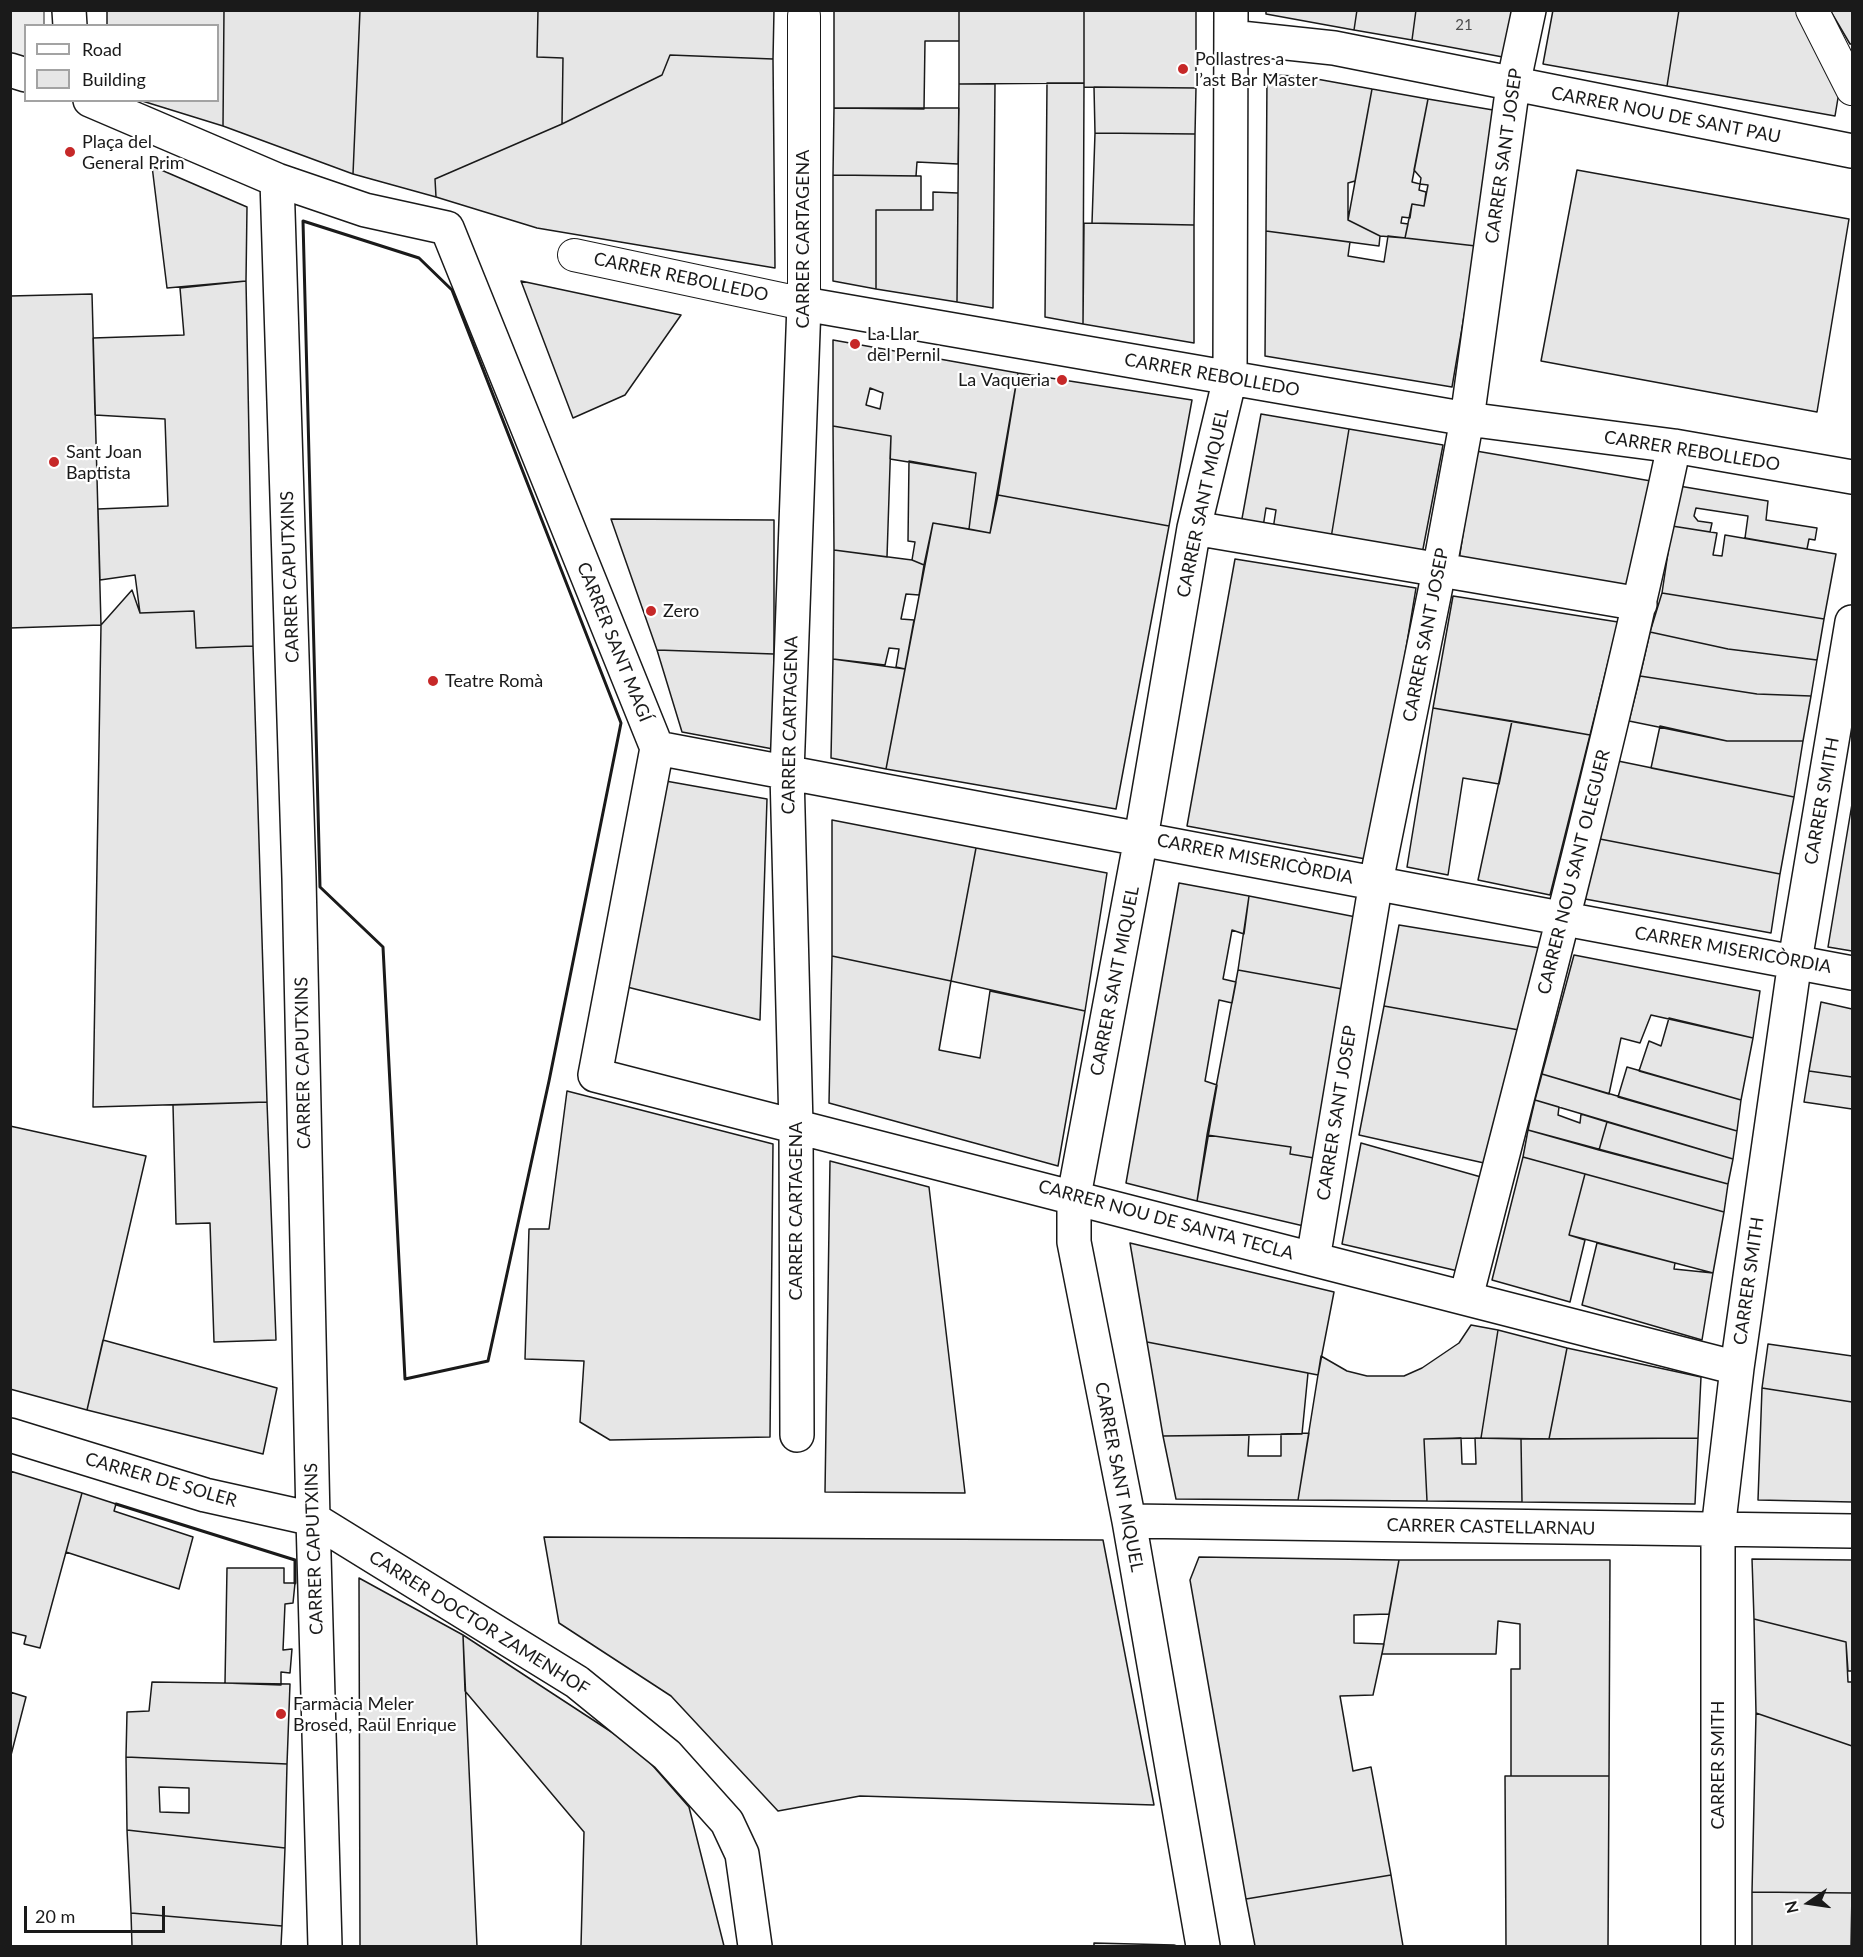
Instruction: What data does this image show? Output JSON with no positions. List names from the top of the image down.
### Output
{
  "streets": {
    "street": [
      "CARRER NOU DE SANT PAU",
      "CARRER SANT JOSEP",
      "CARRER CARTAGENA",
      "CARRER REBOLLEDO",
      "CARRER SANT MIQUEL",
      "CARRER CAPUTXINS",
      "CARRER SANT MAGÍ",
      "CARRER SMITH",
      "CARRER MISERICÒRDIA",
      "CARRER NOU SANT OLEGUER",
      "CARRER NOU DE SANTA TECLA",
      "CARRER DE SOLER",
      "CARRER CASTELLARNAU",
      "CARRER DOCTOR ZAMENHOF"
    ]
  },
  "crossings": [
    ["CARRER NOU DE SANT PAU", "CARRER SANT JOSEP"],
    ["CARRER NOU DE SANT PAU", "CARRER SANT MIQUEL"],
    ["CARRER SANT JOSEP", "CARRER REBOLLEDO"],
    ["CARRER SANT JOSEP", "CARRER MISERICÒRDIA"],
    ["CARRER SANT JOSEP", "CARRER NOU DE SANTA TECLA"],
    ["CARRER CARTAGENA", "CARRER REBOLLEDO"],
    ["CARRER CARTAGENA", "CARRER MISERICÒRDIA"],
    ["CARRER CARTAGENA", "CARRER NOU DE SANTA TECLA"],
    ["CARRER REBOLLEDO", "CARRER SANT MIQUEL"],
    ["CARRER REBOLLEDO", "CARRER NOU SANT OLEGUER"],
    ["CARRER SANT MIQUEL", "CARRER MISERICÒRDIA"],
    ["CARRER SANT MIQUEL", "CARRER NOU DE SANTA TECLA"],
    ["CARRER SANT MIQUEL", "CARRER CASTELLARNAU"],
    ["CARRER CAPUTXINS", "CARRER SANT MAGÍ"],
    ["CARRER CAPUTXINS", "CARRER DE SOLER"],
    ["CARRER CAPUTXINS", "CARRER DOCTOR ZAMENHOF"],
    ["CARRER SANT MAGÍ", "CARRER MISERICÒRDIA"],
    ["CARRER SANT MAGÍ", "CARRER NOU DE SANTA TECLA"],
    ["CARRER SMITH", "CARRER MISERICÒRDIA"],
    ["CARRER SMITH", "CARRER NOU DE SANTA TECLA"],
    ["CARRER SMITH", "CARRER CASTELLARNAU"],
    ["CARRER MISERICÒRDIA", "CARRER NOU SANT OLEGUER"],
    ["CARRER MISERICÒRDIA", "CARRER NOU DE SANTA TECLA"],
    ["CARRER NOU SANT OLEGUER", "CARRER NOU DE SANTA TECLA"],
    ["CARRER DE SOLER", "CARRER DOCTOR ZAMENHOF"]
  ],
  "places": [
    "Pollastres a l’ast Bar Master",
    "Plaça del General Prim",
    "La Llar del Pernil",
    "La Vaqueria",
    "Sant Joan Baptista",
    "Zero",
    "Teatre Romà",
    "Farmàcia Meler Brosed, Raül Enrique"
  ],
  "house_numbers": ["21"],
  "legend": ["Road", "Building"],
  "scale_bar": "20 m",
  "north": "left"
}
